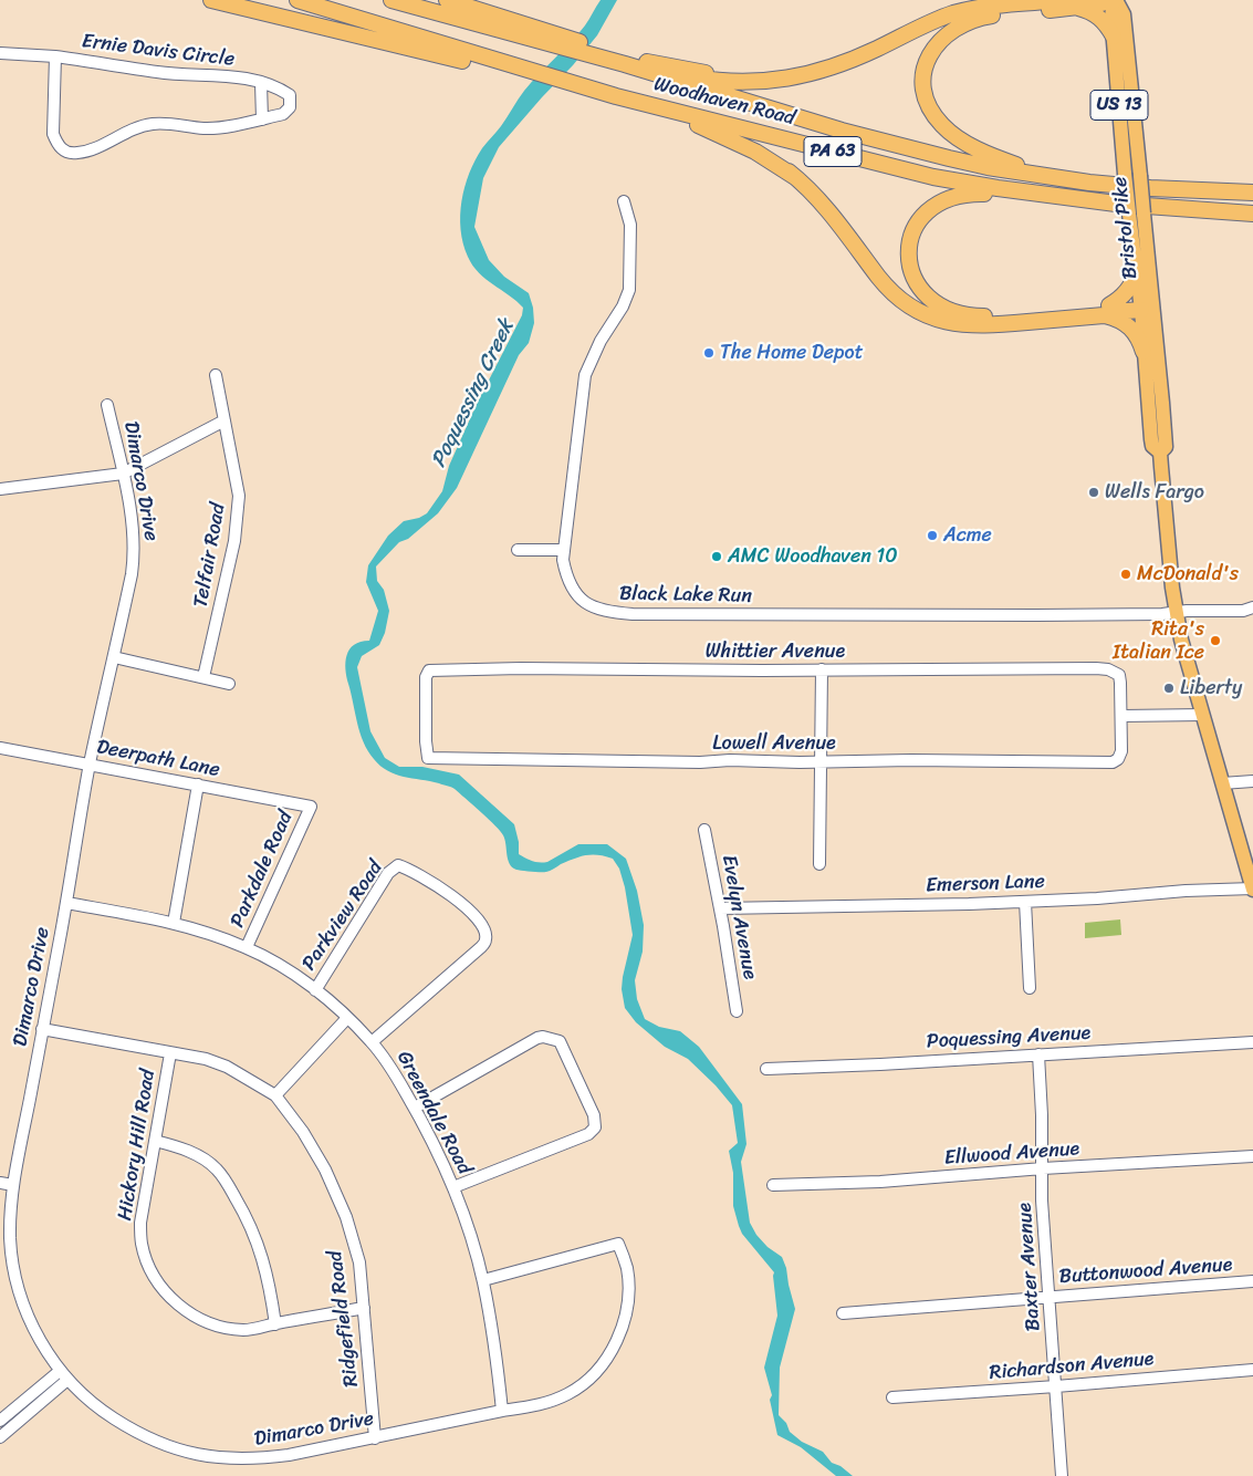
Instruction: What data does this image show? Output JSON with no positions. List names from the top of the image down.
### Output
{
  "streets": {
    "highway": ["Woodhaven Road", "PA 63"],
    "main road": ["US 13", "Bristol Pike"],
    "street": [
      "Ernie Davis Circle",
      "Dimarco Drive",
      "Telfair Road",
      "Black Lake Run",
      "Whittier Avenue",
      "Lowell Avenue",
      "Deerpath Lane",
      "Parkdale Road",
      "Emerson Lane",
      "Parkview Road",
      "Evelyn Avenue",
      "Poquessing Avenue",
      "Greendale Road",
      "Hickory Hill Road",
      "Ellwood Avenue",
      "Baxter Avenue",
      "Buttonwood Avenue",
      "Ridgefield Road",
      "Richardson Avenue"
    ]
  },
  "crossings": [
    ["Bristol Pike", "Black Lake Run"],
    ["Bristol Pike", "Emerson Lane"],
    ["Dimarco Drive", "Deerpath Lane"],
    ["Dimarco Drive", "Greendale Road"],
    ["Dimarco Drive", "Ridgefield Road"],
    ["Whittier Avenue", "Lowell Avenue"],
    ["Deerpath Lane", "Parkdale Road"],
    ["Parkdale Road", "Greendale Road"],
    ["Emerson Lane", "Evelyn Avenue"],
    ["Parkview Road", "Greendale Road"],
    ["Poquessing Avenue", "Baxter Avenue"],
    ["Hickory Hill Road", "Ridgefield Road"],
    ["Ellwood Avenue", "Baxter Avenue"],
    ["Baxter Avenue", "Buttonwood Avenue"],
    ["Baxter Avenue", "Richardson Avenue"]
  ],
  "water": ["Poquessing Creek"],
  "places": [
    "The Home Depot",
    "Wells Fargo",
    "Acme",
    "AMC Woodhaven 10",
    "McDonald's",
    "Rita's Italian Ice",
    "Liberty"
  ]
}
